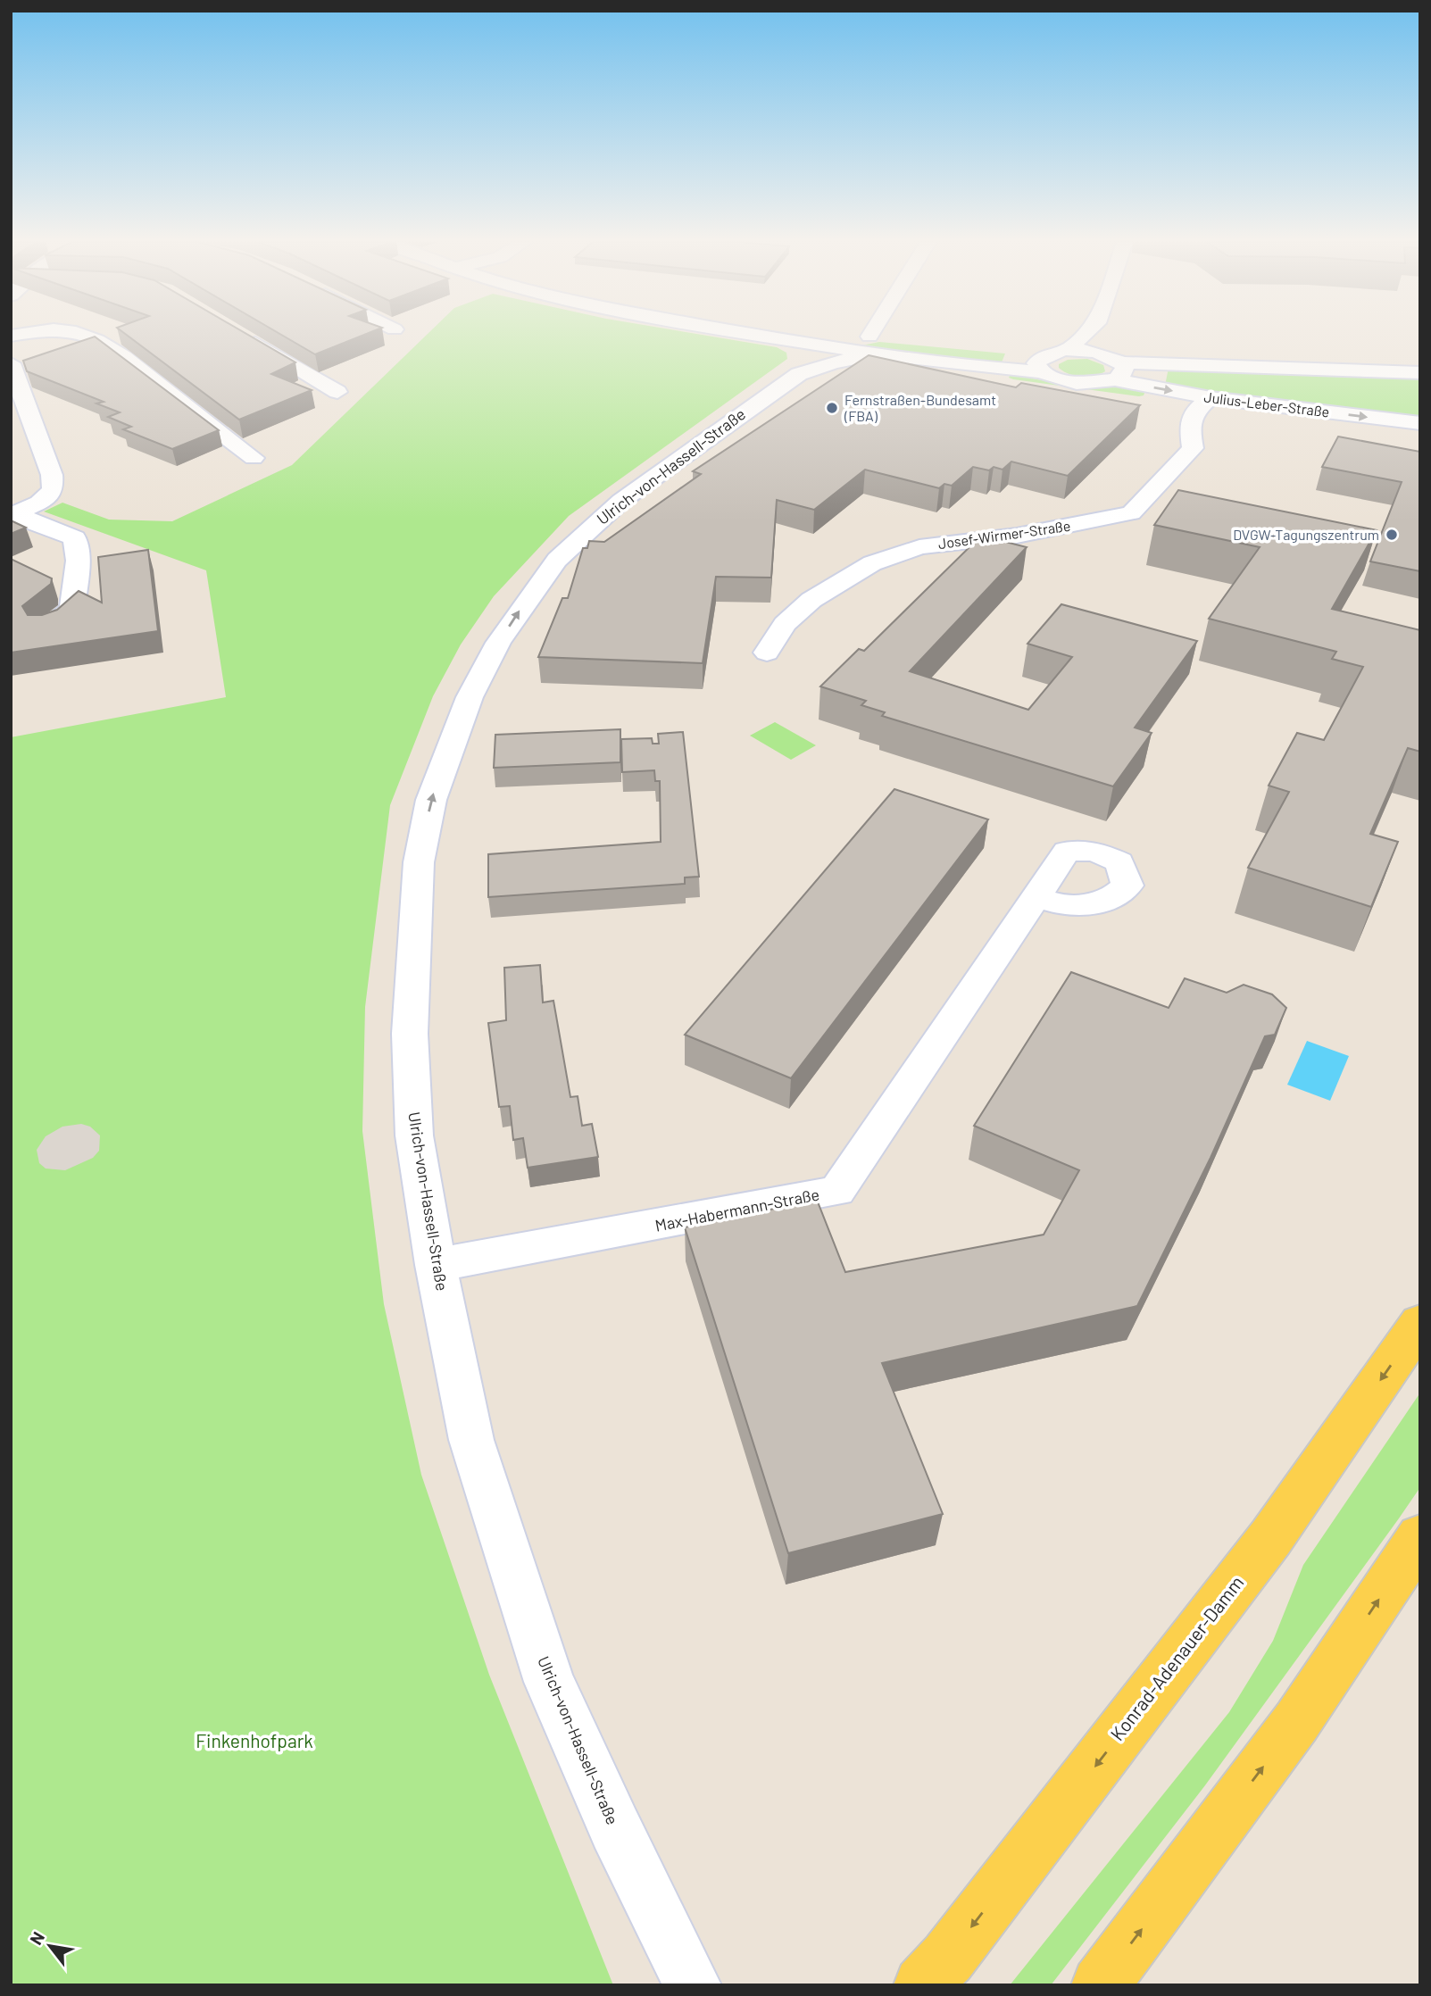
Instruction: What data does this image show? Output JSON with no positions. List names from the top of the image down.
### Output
{
  "streets": {
    "main road": ["Konrad-Adenauer-Damm"],
    "street": [
      "Julius-Leber-Straße",
      "Ulrich-von-Hassell-Straße",
      "Josef-Wirmer-Straße",
      "Max-Habermann-Straße"
    ]
  },
  "crossings": [
    ["Julius-Leber-Straße", "Ulrich-von-Hassell-Straße"],
    ["Julius-Leber-Straße", "Josef-Wirmer-Straße"],
    ["Ulrich-von-Hassell-Straße", "Max-Habermann-Straße"]
  ],
  "one_way": ["Ulrich-von-Hassell-Straße"],
  "parks": ["Finkenhofpark"],
  "places": ["Fernstraßen-Bundesamt (FBA)", "DVGW-Tagungszentrum"],
  "north": "top left"
}
